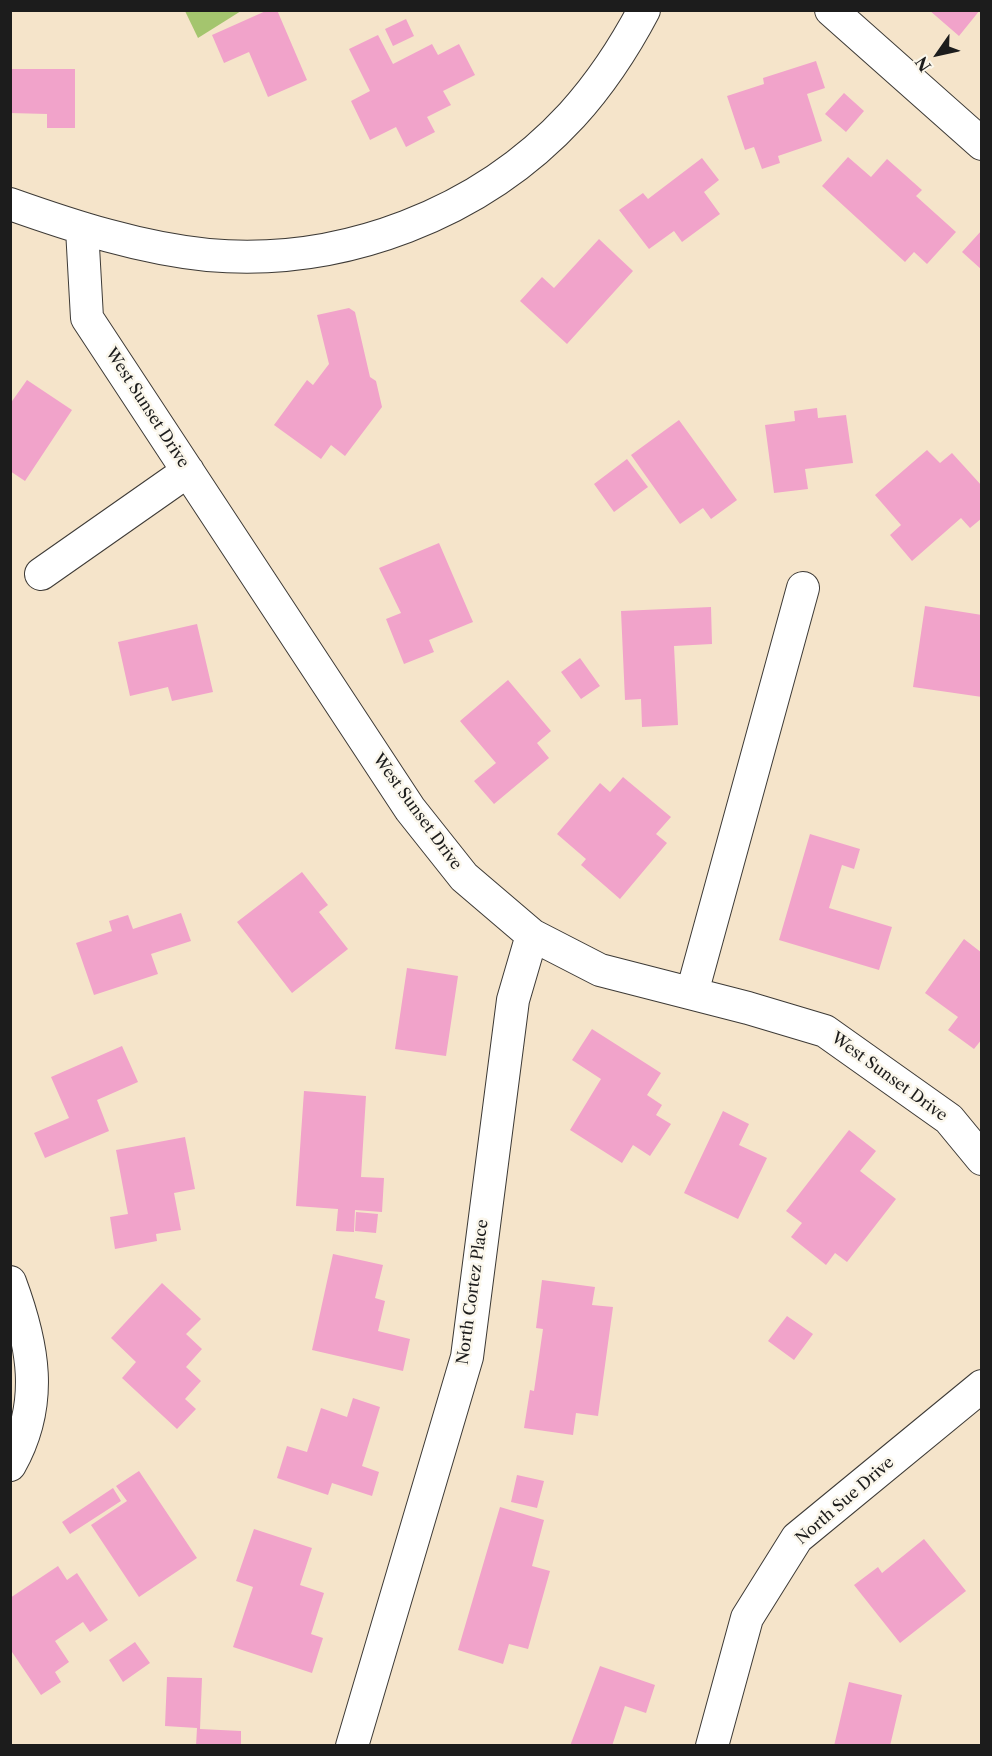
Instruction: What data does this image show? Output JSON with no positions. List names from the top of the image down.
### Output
{
  "streets": {
    "street": ["West Sunset Drive", "North Cortez Place", "North Sue Drive"]
  },
  "crossings": [
    ["West Sunset Drive", "North Cortez Place"]
  ],
  "north": "bottom left"
}
